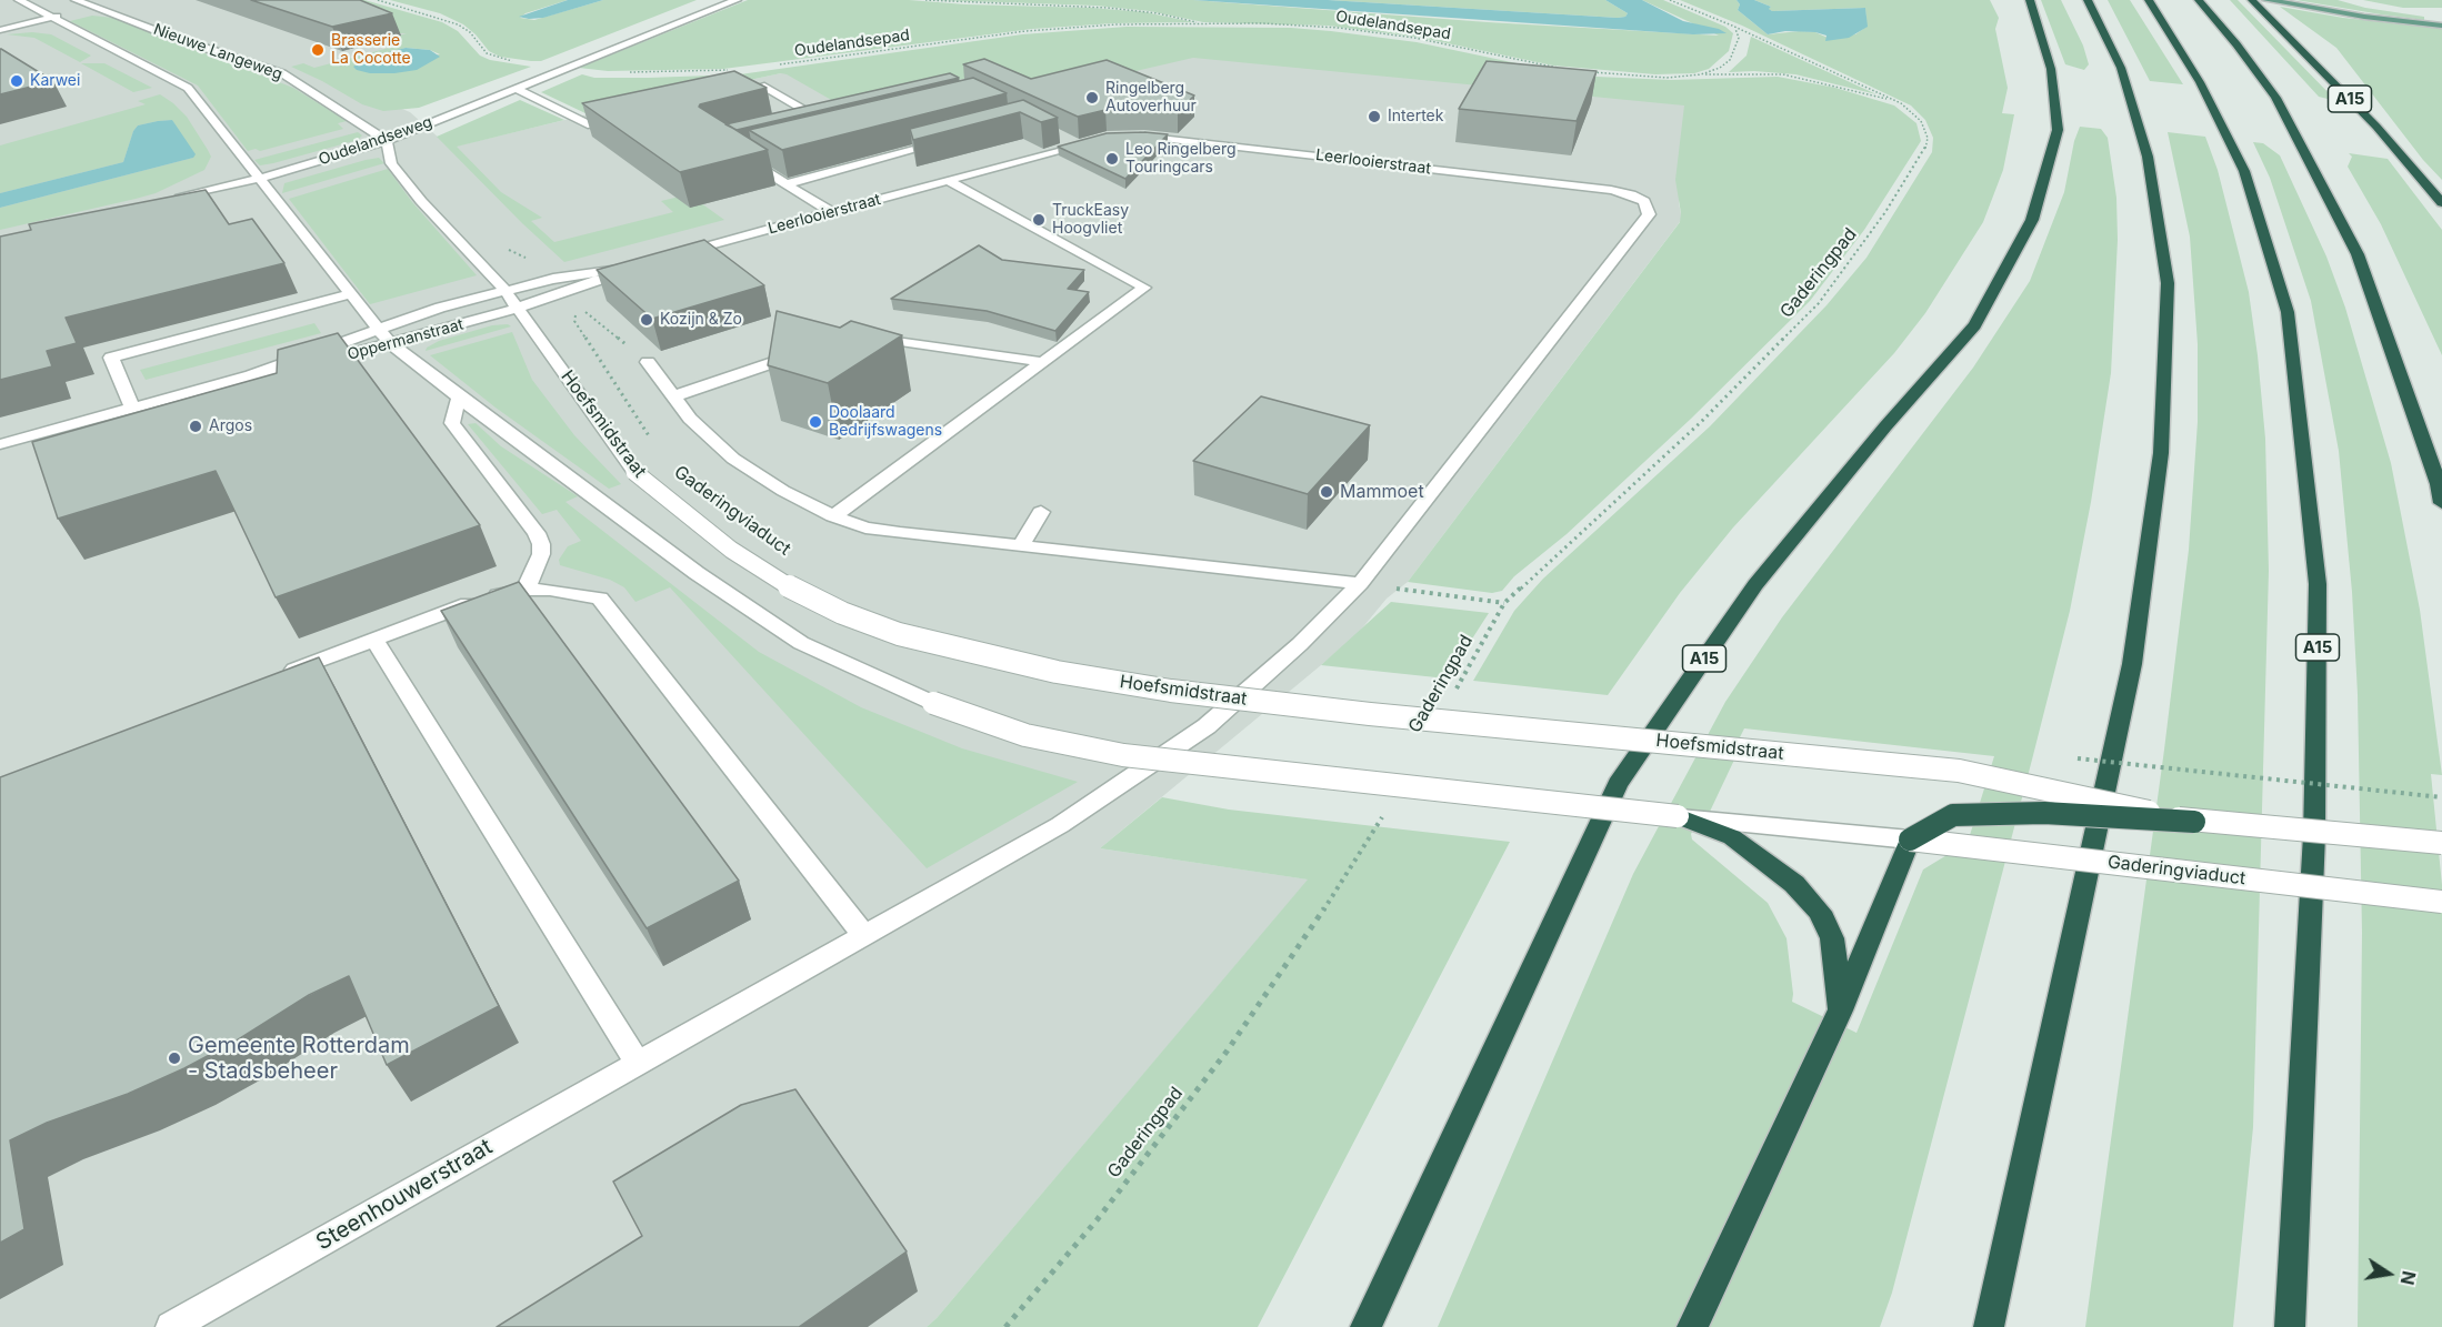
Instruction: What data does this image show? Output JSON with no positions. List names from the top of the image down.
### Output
{
  "streets": {
    "highway": ["A15"],
    "street": [
      "Nieuwe Langeweg",
      "Oudelandseweg",
      "Leerlooierstraat",
      "Oppermanstraat",
      "Hoefsmidstraat",
      "Gaderingviaduct",
      "Steenhouwerstraat"
    ],
    "path": ["Oudelandsepad", "Gaderingpad"]
  },
  "crossings": [
    ["Nieuwe Langeweg", "Oudelandseweg"],
    ["Nieuwe Langeweg", "Hoefsmidstraat"],
    ["Oudelandseweg", "Hoefsmidstraat"],
    ["Leerlooierstraat", "Steenhouwerstraat"],
    ["Oppermanstraat", "Hoefsmidstraat"]
  ],
  "places": [
    "Brasserie La Cocotte",
    "Karwei",
    "Ringelberg Autoverhuur",
    "Intertek",
    "Leo Ringelberg Touringcars",
    "TruckEasy Hoogvliet",
    "Kozijn & Zo",
    "Doolaard Bedrijfswagens",
    "Argos",
    "Mammoet",
    "Gemeente Rotterdam - Stadsbeheer"
  ],
  "north": "right"
}
